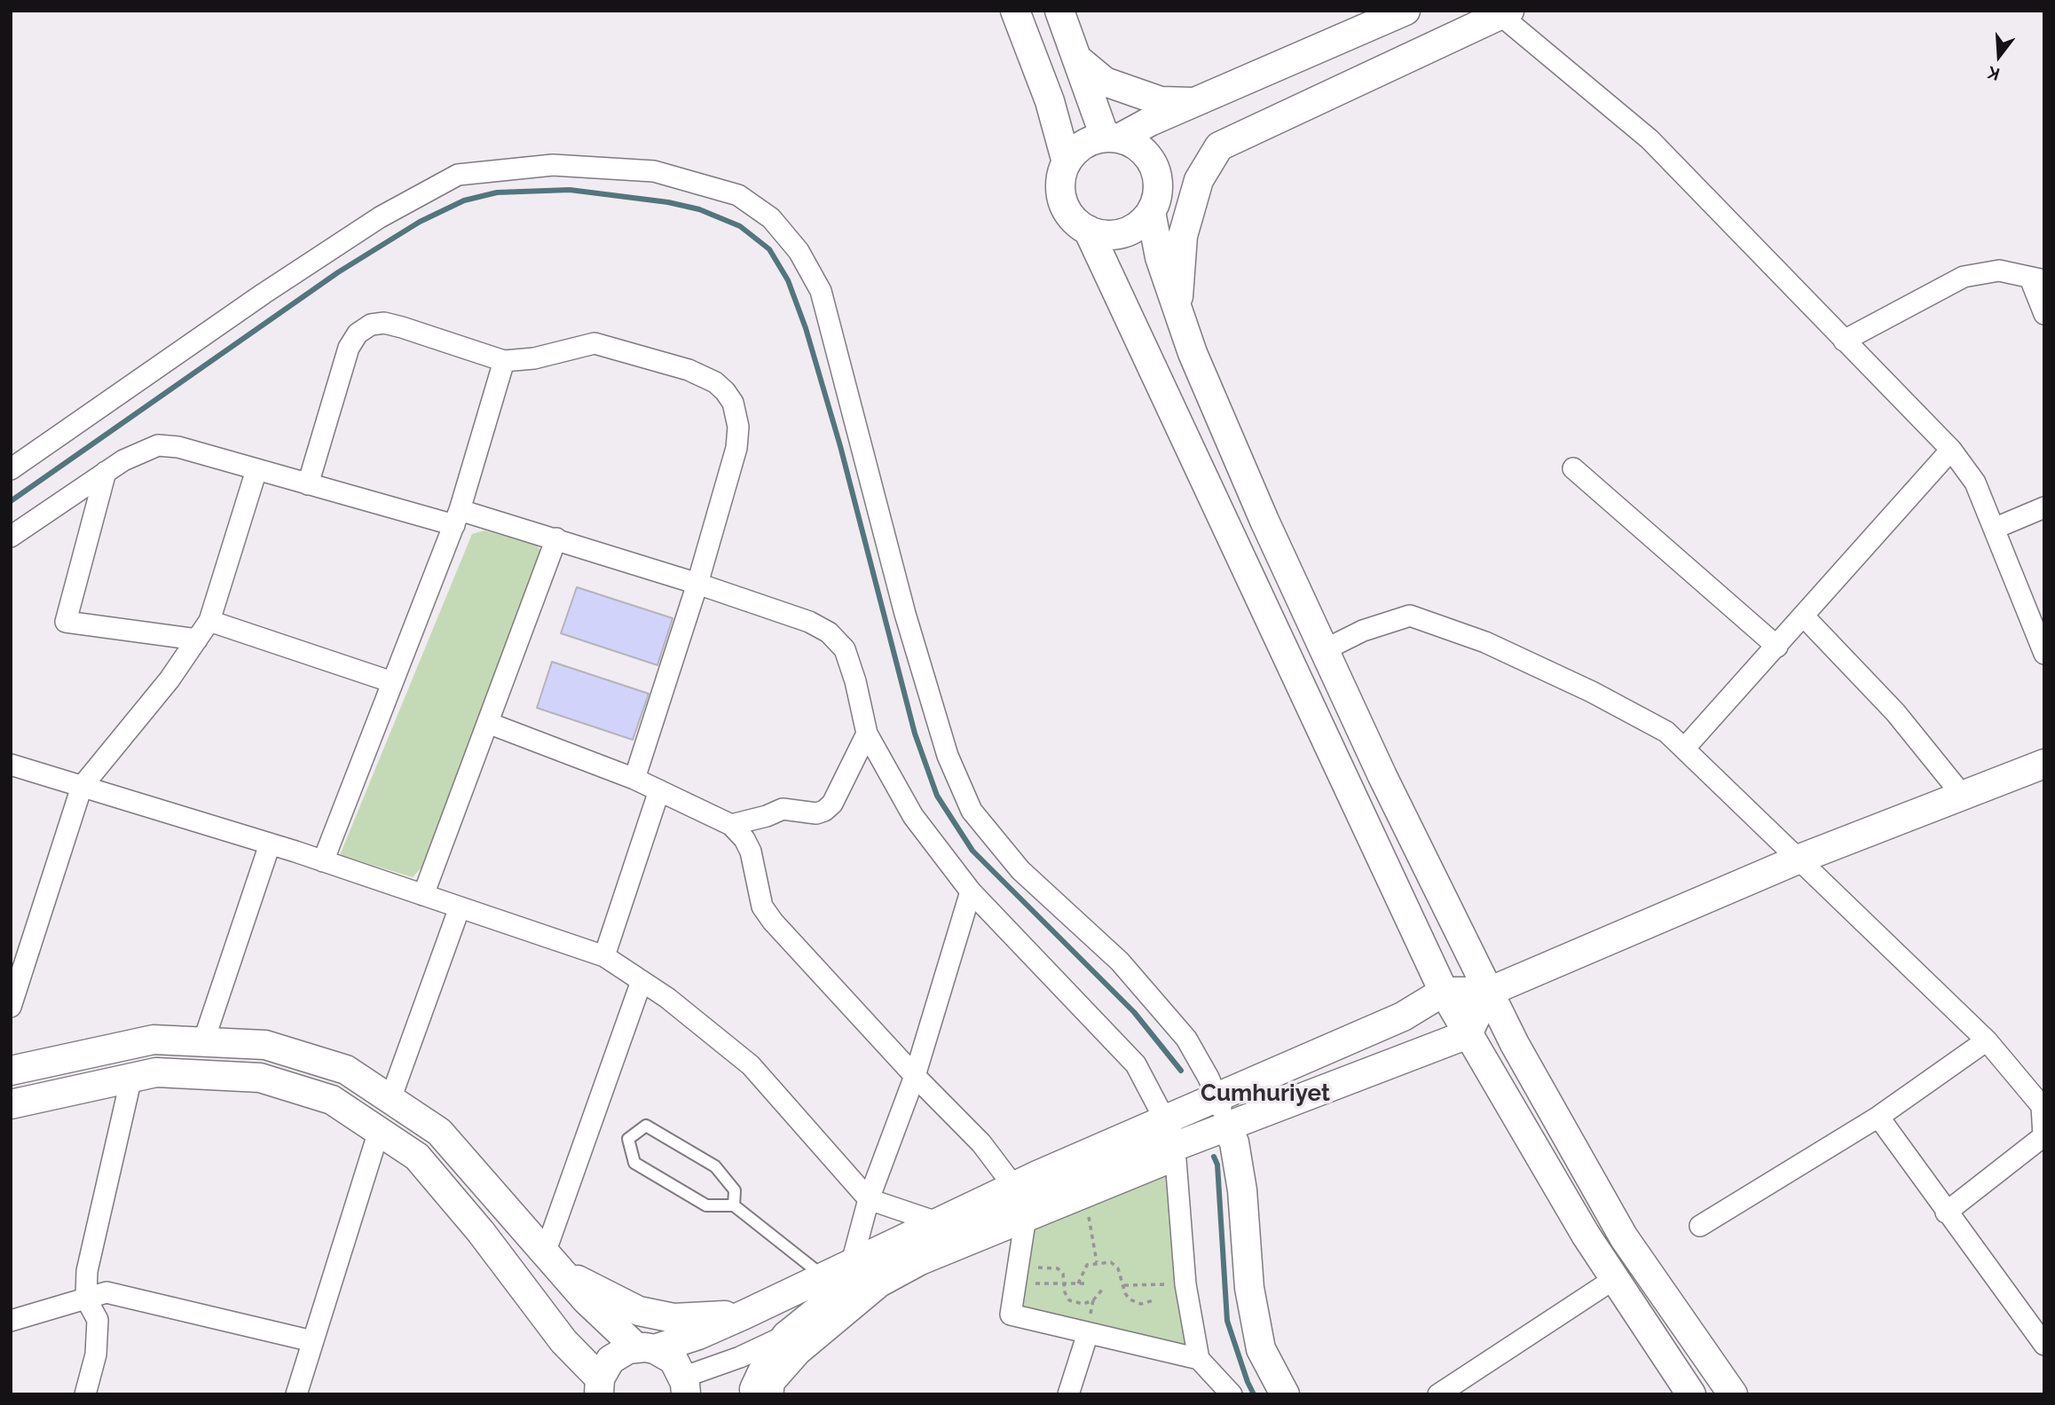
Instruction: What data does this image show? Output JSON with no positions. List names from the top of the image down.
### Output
{
  "districts": ["Cumhuriyet"],
  "north": "bottom"
}
